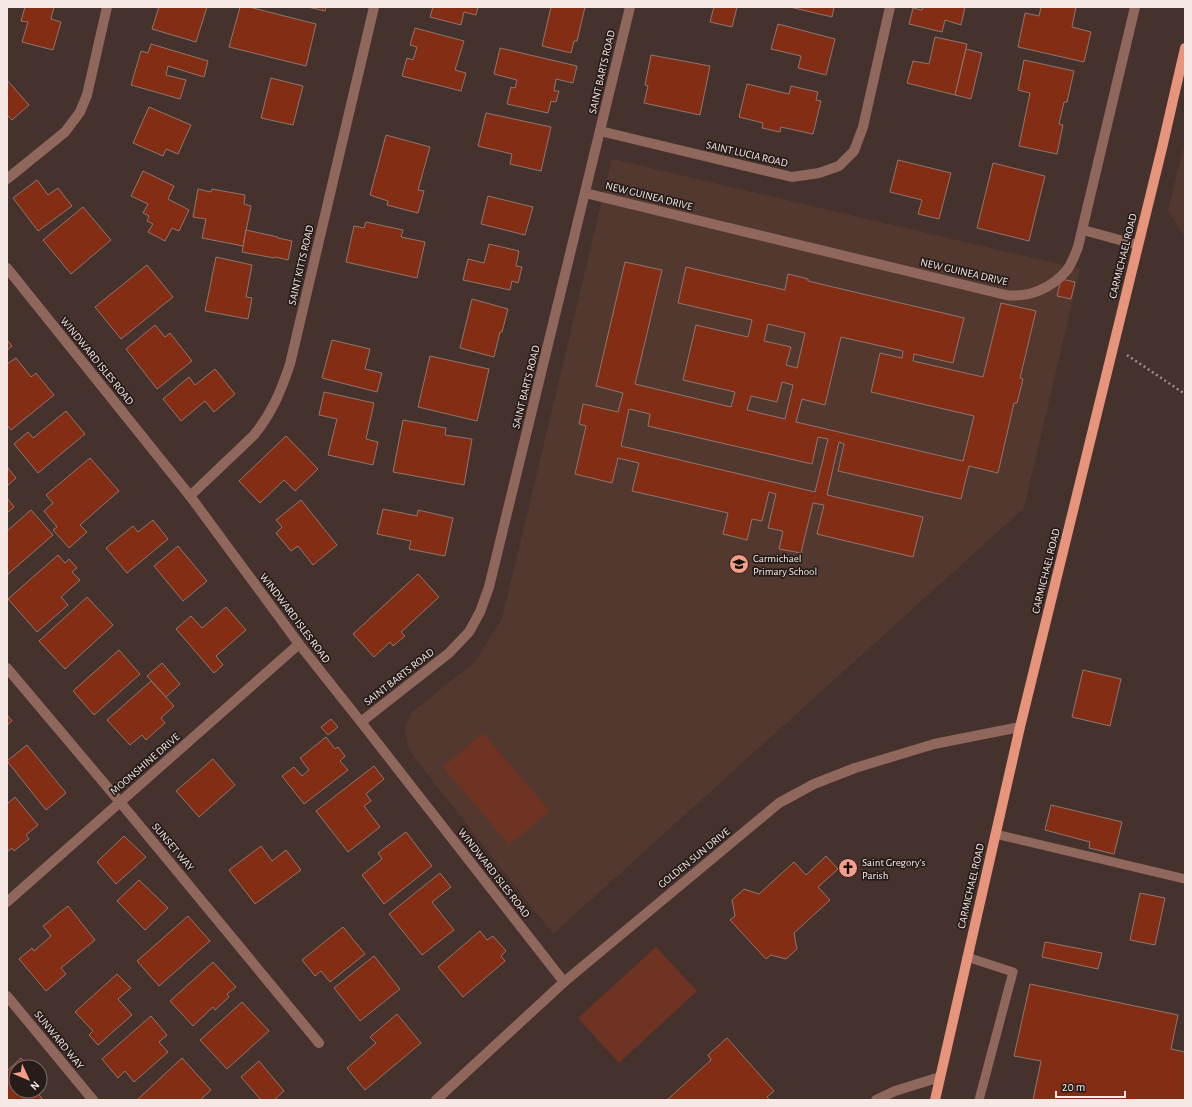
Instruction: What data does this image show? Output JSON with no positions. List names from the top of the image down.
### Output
{
  "streets": {
    "main road": ["CARMICHAEL ROAD"],
    "street": [
      "SAINT BARTS ROAD",
      "SAINT LUCIA ROAD",
      "NEW GUINEA DRIVE",
      "SAINT KITTS ROAD",
      "WINDWARD ISLES ROAD",
      "MOONSHINE DRIVE",
      "SUNSET WAY",
      "GOLDEN SUN DRIVE",
      "SUNWARD WAY"
    ]
  },
  "crossings": [
    ["SAINT BARTS ROAD", "SAINT LUCIA ROAD"],
    ["SAINT BARTS ROAD", "NEW GUINEA DRIVE"],
    ["SAINT BARTS ROAD", "WINDWARD ISLES ROAD"],
    ["CARMICHAEL ROAD", "GOLDEN SUN DRIVE"],
    ["SAINT KITTS ROAD", "WINDWARD ISLES ROAD"],
    ["WINDWARD ISLES ROAD", "MOONSHINE DRIVE"],
    ["WINDWARD ISLES ROAD", "GOLDEN SUN DRIVE"],
    ["MOONSHINE DRIVE", "SUNSET WAY"]
  ],
  "places": {
    "school or university": ["Carmichael Primary School"],
    "church": ["Saint Gregory's Parish"]
  },
  "scale_bar": "20 m",
  "north": "bottom right"
}
